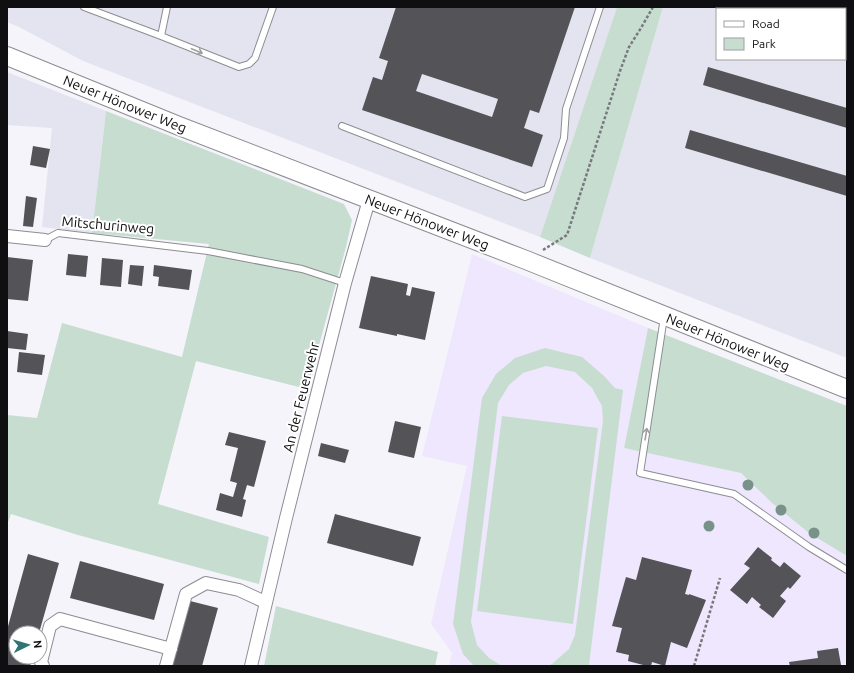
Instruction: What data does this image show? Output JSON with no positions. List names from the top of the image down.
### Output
{
  "streets": {
    "main road": ["Neuer Hönower Weg"],
    "street": ["Mitschurinweg", "An der Feuerwehr"]
  },
  "crossings": [
    ["Neuer Hönower Weg", "An der Feuerwehr"],
    ["Mitschurinweg", "An der Feuerwehr"]
  ],
  "legend": ["Road", "Park"],
  "north": "right"
}
